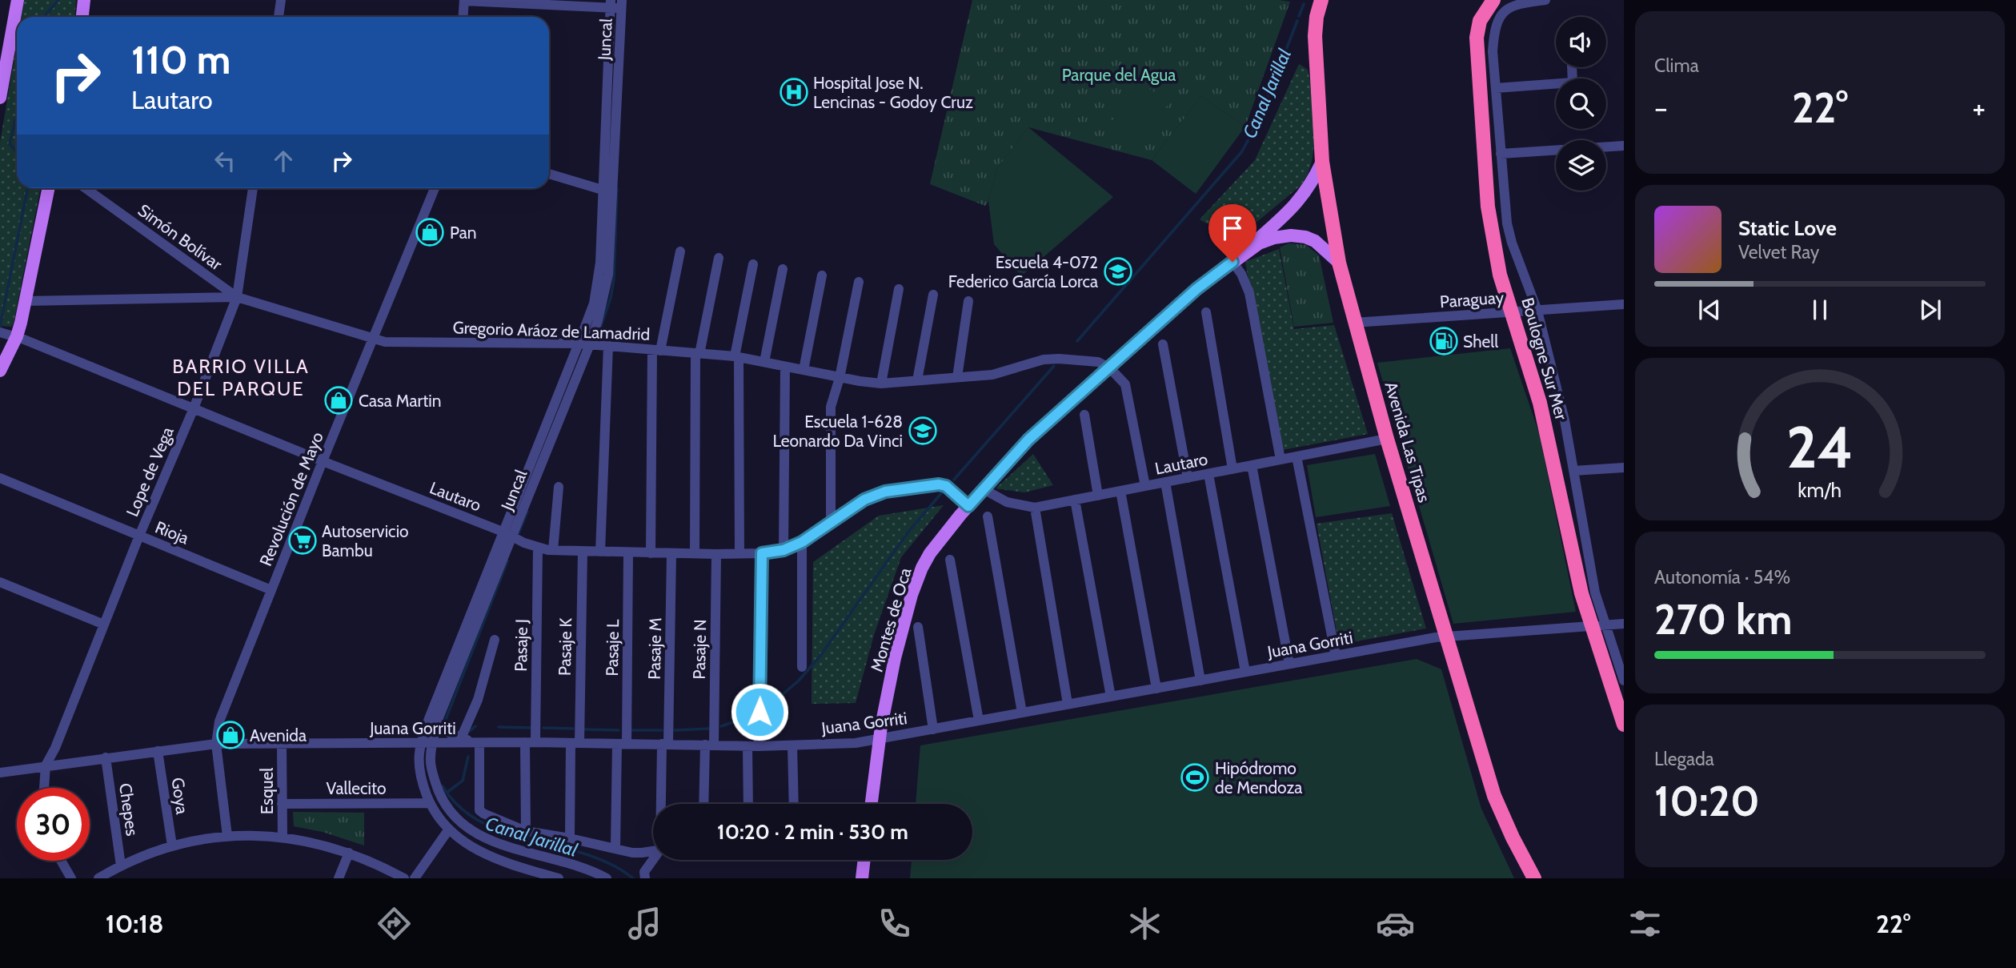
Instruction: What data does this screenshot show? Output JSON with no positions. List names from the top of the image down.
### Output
{
  "streets": {
    "highway": ["Boulogne Sur Mer", "Avenida Las Tipas"],
    "main road": ["Montes de Oca"],
    "street": [
      "Juncal",
      "Simón Bolívar",
      "Paraguay",
      "Gregorio Aráoz de Lamadrid",
      "Lautaro",
      "Lope de Vega",
      "Revolución de Mayo",
      "Rioja",
      "Juana Gorriti",
      "Pasaje J",
      "Pasaje K",
      "Pasaje L",
      "Pasaje M",
      "Pasaje N",
      "Vallecito",
      "Esquel",
      "Goya",
      "Chepes"
    ]
  },
  "crossings": [
    ["Juncal", "Gregorio Aráoz de Lamadrid"],
    ["Juncal", "Lautaro"],
    ["Juncal", "Juana Gorriti"],
    ["Juncal", "Vallecito"],
    ["Simón Bolívar", "Gregorio Aráoz de Lamadrid"],
    ["Simón Bolívar", "Lope de Vega"],
    ["Paraguay", "Boulogne Sur Mer"],
    ["Paraguay", "Avenida Las Tipas"],
    ["Gregorio Aráoz de Lamadrid", "Lope de Vega"],
    ["Gregorio Aráoz de Lamadrid", "Revolución de Mayo"],
    ["Gregorio Aráoz de Lamadrid", "Montes de Oca"],
    ["Boulogne Sur Mer", "Juana Gorriti"],
    ["Avenida Las Tipas", "Lautaro"],
    ["Avenida Las Tipas", "Montes de Oca"],
    ["Avenida Las Tipas", "Juana Gorriti"],
    ["Lautaro", "Lope de Vega"],
    ["Lautaro", "Revolución de Mayo"],
    ["Lautaro", "Montes de Oca"],
    ["Lautaro", "Pasaje J"],
    ["Lautaro", "Pasaje K"],
    ["Lautaro", "Pasaje L"],
    ["Lautaro", "Pasaje M"],
    ["Lautaro", "Pasaje N"],
    ["Lope de Vega", "Rioja"],
    ["Lope de Vega", "Juana Gorriti"],
    ["Revolución de Mayo", "Rioja"],
    ["Revolución de Mayo", "Juana Gorriti"],
    ["Montes de Oca", "Juana Gorriti"],
    ["Juana Gorriti", "Pasaje J"],
    ["Juana Gorriti", "Pasaje K"],
    ["Juana Gorriti", "Pasaje L"],
    ["Juana Gorriti", "Pasaje M"],
    ["Juana Gorriti", "Pasaje N"],
    ["Juana Gorriti", "Esquel"],
    ["Juana Gorriti", "Goya"],
    ["Juana Gorriti", "Chepes"],
    ["Vallecito", "Esquel"]
  ],
  "districts": ["BARRIO VILLA DEL PARQUE"],
  "water": ["Canal Jarillal"],
  "parks": ["Parque del Agua"],
  "places": {
    "hospital": ["Hospital Jose N. Lencinas - Godoy Cruz"],
    "shop": ["Pan", "Casa Martin", "Avenida"],
    "school or university": ["Escuela 4-072 Federico García Lorca", "Escuela 1-628 Leonardo Da Vinci"],
    "fuel station": ["Shell"],
    "supermarket": ["Autoservicio Bambu"],
    "sports": ["Hipódromo de Mendoza"]
  },
  "page": {
    "tile": [
      "Clima",
      ["Autonomía · 54%", "270 km"],
      ["Llegada", "10:20"]
    ],
    "turn": ["110 m", "Lautaro"],
    "heat": ["−", "22°", "+"],
    "song": ["Static Love", "Velvet Ray"],
    "limit": "30",
    "trip": "10:20 · 2 min · 530 m",
    "tabs": ["10:18", "22°"],
    "gauge": ["24", "km/h"]
  }
}
